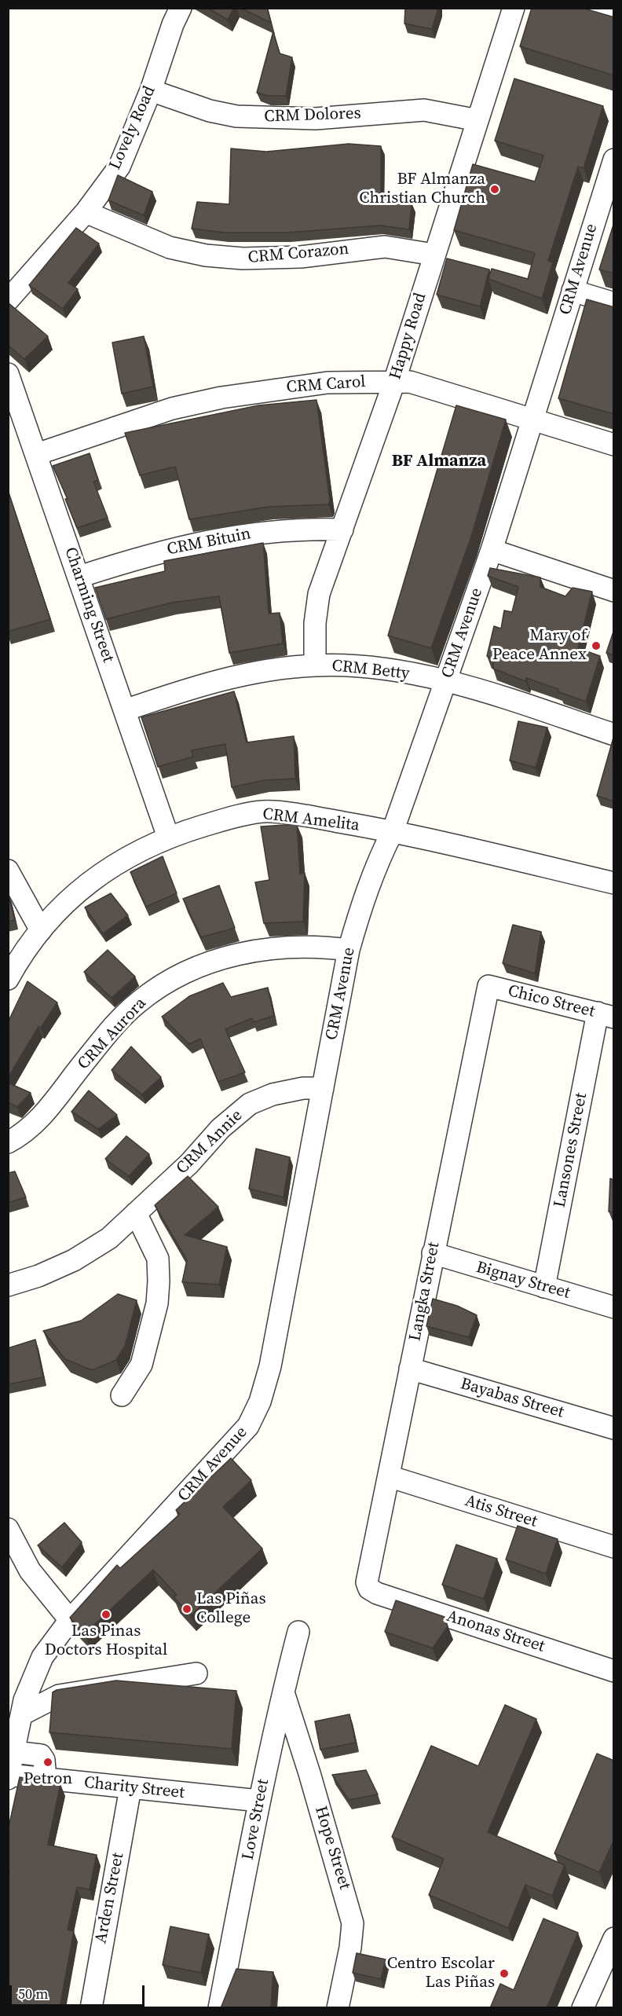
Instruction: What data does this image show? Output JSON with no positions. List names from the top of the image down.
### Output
{
  "streets": {
    "street": [
      "CRM Dolores",
      "Lovely Road",
      "CRM Corazon",
      "CRM Avenue",
      "Happy Road",
      "CRM Carol",
      "CRM Bituin",
      "Charming Street",
      "CRM Betty",
      "CRM Amelita",
      "Chico Street",
      "CRM Aurora",
      "CRM Annie",
      "Lansones Street",
      "Bignay Street",
      "Langka Street",
      "Bayabas Street",
      "Atis Street",
      "Anonas Street",
      "Charity Street",
      "Love Street",
      "Hope Street",
      "Arden Street"
    ]
  },
  "crossings": [
    ["CRM Dolores", "Lovely Road"],
    ["CRM Dolores", "Happy Road"],
    ["Lovely Road", "CRM Corazon"],
    ["CRM Corazon", "Happy Road"],
    ["CRM Avenue", "CRM Carol"],
    ["CRM Avenue", "CRM Betty"],
    ["CRM Avenue", "CRM Amelita"],
    ["CRM Avenue", "CRM Aurora"],
    ["CRM Avenue", "CRM Annie"],
    ["CRM Avenue", "Charity Street"],
    ["Happy Road", "CRM Carol"],
    ["Happy Road", "CRM Bituin"],
    ["Happy Road", "CRM Betty"],
    ["CRM Carol", "Charming Street"],
    ["CRM Bituin", "Charming Street"],
    ["Charming Street", "CRM Betty"],
    ["Charming Street", "CRM Amelita"],
    ["Chico Street", "Lansones Street"],
    ["Chico Street", "Langka Street"],
    ["Lansones Street", "Bignay Street"],
    ["Bignay Street", "Langka Street"],
    ["Langka Street", "Bayabas Street"],
    ["Langka Street", "Atis Street"],
    ["Langka Street", "Anonas Street"],
    ["Charity Street", "Love Street"],
    ["Charity Street", "Arden Street"],
    ["Love Street", "Hope Street"]
  ],
  "districts": ["BF Almanza"],
  "places": [
    "BF Almanza Christian Church",
    "Mary of Peace Annex",
    "Las Piñas College",
    "Las Pinas Doctors Hospital",
    "Petron",
    "Centro Escolar Las Piñas"
  ],
  "scale_bar": "50 m"
}
